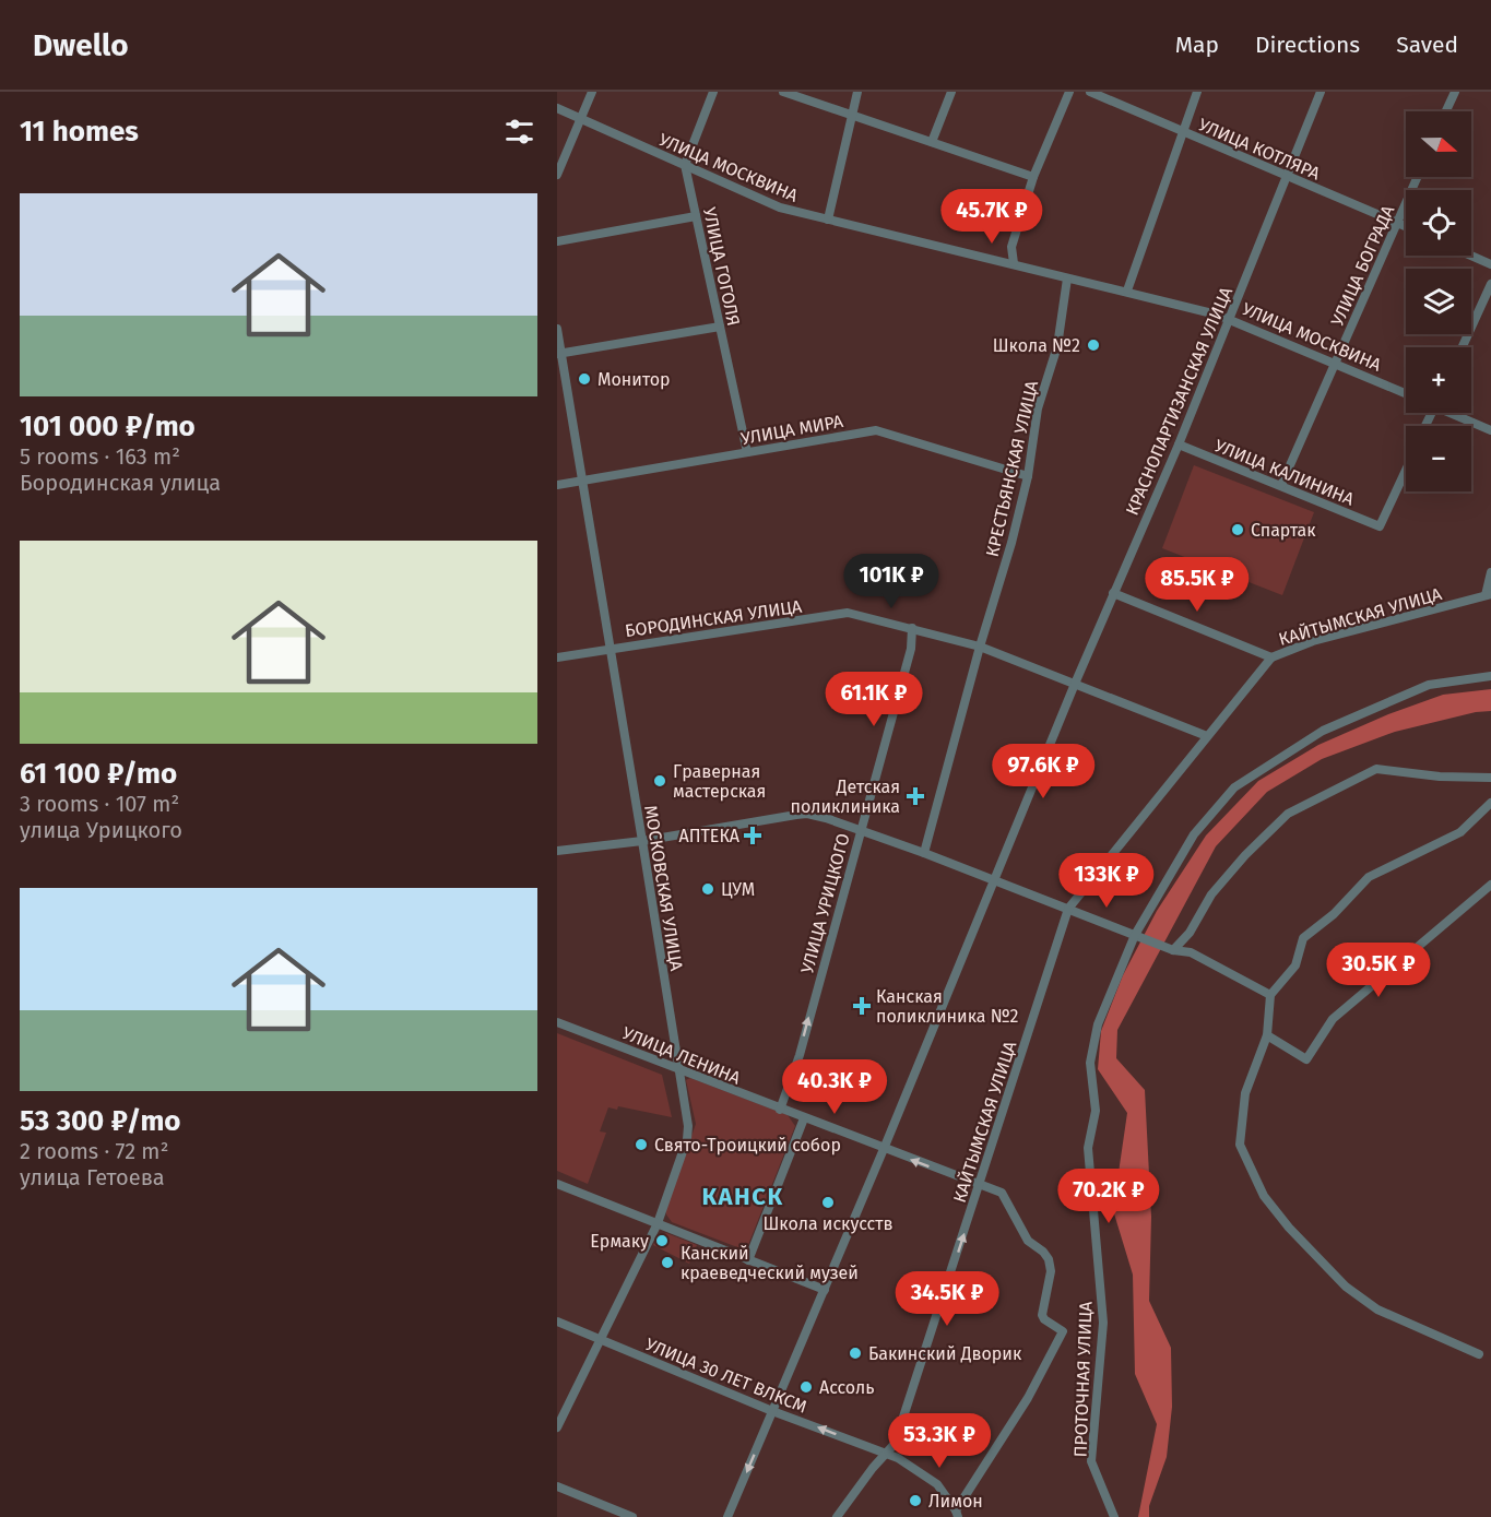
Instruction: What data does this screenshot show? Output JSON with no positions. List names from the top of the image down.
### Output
{
  "streets": {
    "street": [
      "УЛИЦА КОТЛЯРА",
      "УЛИЦА МОСКВИНА",
      "УЛИЦА БОГРАДА",
      "УЛИЦА ГОГОЛЯ",
      "КРАСНОПАРТИЗАНСКАЯ УЛИЦА",
      "УЛИЦА МИРА",
      "КРЕСТЬЯНСКАЯ УЛИЦА",
      "УЛИЦА КАЛИНИНА",
      "КАЙТЫМСКАЯ УЛИЦА",
      "БОРОДИНСКАЯ УЛИЦА",
      "МОСКОВСКАЯ УЛИЦА",
      "УЛИЦА УРИЦКОГО",
      "УЛИЦА ЛЕНИНА",
      "УЛИЦА 30 ЛЕТ ВЛКСМ",
      "ПРОТОЧНАЯ УЛИЦА"
    ]
  },
  "crossings": [
    ["УЛИЦА КОТЛЯРА", "УЛИЦА БОГРАДА"],
    ["УЛИЦА КОТЛЯРА", "КРАСНОПАРТИЗАНСКАЯ УЛИЦА"],
    ["УЛИЦА МОСКВИНА", "УЛИЦА БОГРАДА"],
    ["УЛИЦА МОСКВИНА", "УЛИЦА ГОГОЛЯ"],
    ["УЛИЦА МОСКВИНА", "КРАСНОПАРТИЗАНСКАЯ УЛИЦА"],
    ["УЛИЦА МОСКВИНА", "КРЕСТЬЯНСКАЯ УЛИЦА"],
    ["УЛИЦА БОГРАДА", "УЛИЦА КАЛИНИНА"],
    ["УЛИЦА ГОГОЛЯ", "УЛИЦА МИРА"],
    ["КРАСНОПАРТИЗАНСКАЯ УЛИЦА", "УЛИЦА КАЛИНИНА"],
    ["КРАСНОПАРТИЗАНСКАЯ УЛИЦА", "БОРОДИНСКАЯ УЛИЦА"],
    ["КРАСНОПАРТИЗАНСКАЯ УЛИЦА", "УЛИЦА ЛЕНИНА"],
    ["КРАСНОПАРТИЗАНСКАЯ УЛИЦА", "УЛИЦА 30 ЛЕТ ВЛКСМ"],
    ["УЛИЦА МИРА", "КРЕСТЬЯНСКАЯ УЛИЦА"],
    ["УЛИЦА МИРА", "МОСКОВСКАЯ УЛИЦА"],
    ["КРЕСТЬЯНСКАЯ УЛИЦА", "БОРОДИНСКАЯ УЛИЦА"],
    ["КАЙТЫМСКАЯ УЛИЦА", "БОРОДИНСКАЯ УЛИЦА"],
    ["КАЙТЫМСКАЯ УЛИЦА", "УЛИЦА ЛЕНИНА"],
    ["КАЙТЫМСКАЯ УЛИЦА", "УЛИЦА 30 ЛЕТ ВЛКСМ"],
    ["БОРОДИНСКАЯ УЛИЦА", "МОСКОВСКАЯ УЛИЦА"],
    ["БОРОДИНСКАЯ УЛИЦА", "УЛИЦА УРИЦКОГО"],
    ["МОСКОВСКАЯ УЛИЦА", "УЛИЦА ЛЕНИНА"],
    ["МОСКОВСКАЯ УЛИЦА", "УЛИЦА 30 ЛЕТ ВЛКСМ"],
    ["УЛИЦА УРИЦКОГО", "УЛИЦА ЛЕНИНА"],
    ["УЛИЦА ЛЕНИНА", "УЛИЦА 30 ЛЕТ ВЛКСМ"]
  ],
  "one_way": ["УЛИЦА УРИЦКОГО"],
  "districts": ["КАНСК"],
  "places": {
    "other": [
      "Школа №2",
      "Монитор",
      "Спартак",
      "Граверная мастерская",
      "ЦУМ",
      "Свято-Троицкий собор",
      "Школа искусств",
      "Ермаку",
      "Канский краеведческий музей",
      "Бакинский Дворик",
      "Ассоль",
      "Лимон"
    ],
    "health": ["Детская поликлиника", "АПТЕКА", "Канская поликлиника №2"]
  },
  "north": "right",
  "page": {
    "header": "Dwello",
    "nav": ["Map", "Directions", "Saved"],
    "heading": "11 homes",
    "map_buttons": ["+", "−"],
    "list": [
      {
        "name": "101 000 ₽/mo",
        "note": "5 rooms · 163 m² · Бородинская улица"
      },
      {
        "name": "61 100 ₽/mo",
        "note": "3 rooms · 107 m² · улица Урицкого"
      },
      {
        "name": "53 300 ₽/mo",
        "note": "2 rooms · 72 m² · улица Гетоева"
      }
    ],
    "price": [
      "45.7K ₽",
      "101K ₽",
      "85.5K ₽",
      "61.1K ₽",
      "97.6K ₽",
      "133K ₽",
      "30.5K ₽",
      "40.3K ₽",
      "70.2K ₽",
      "34.5K ₽",
      "53.3K ₽"
    ]
  }
}
